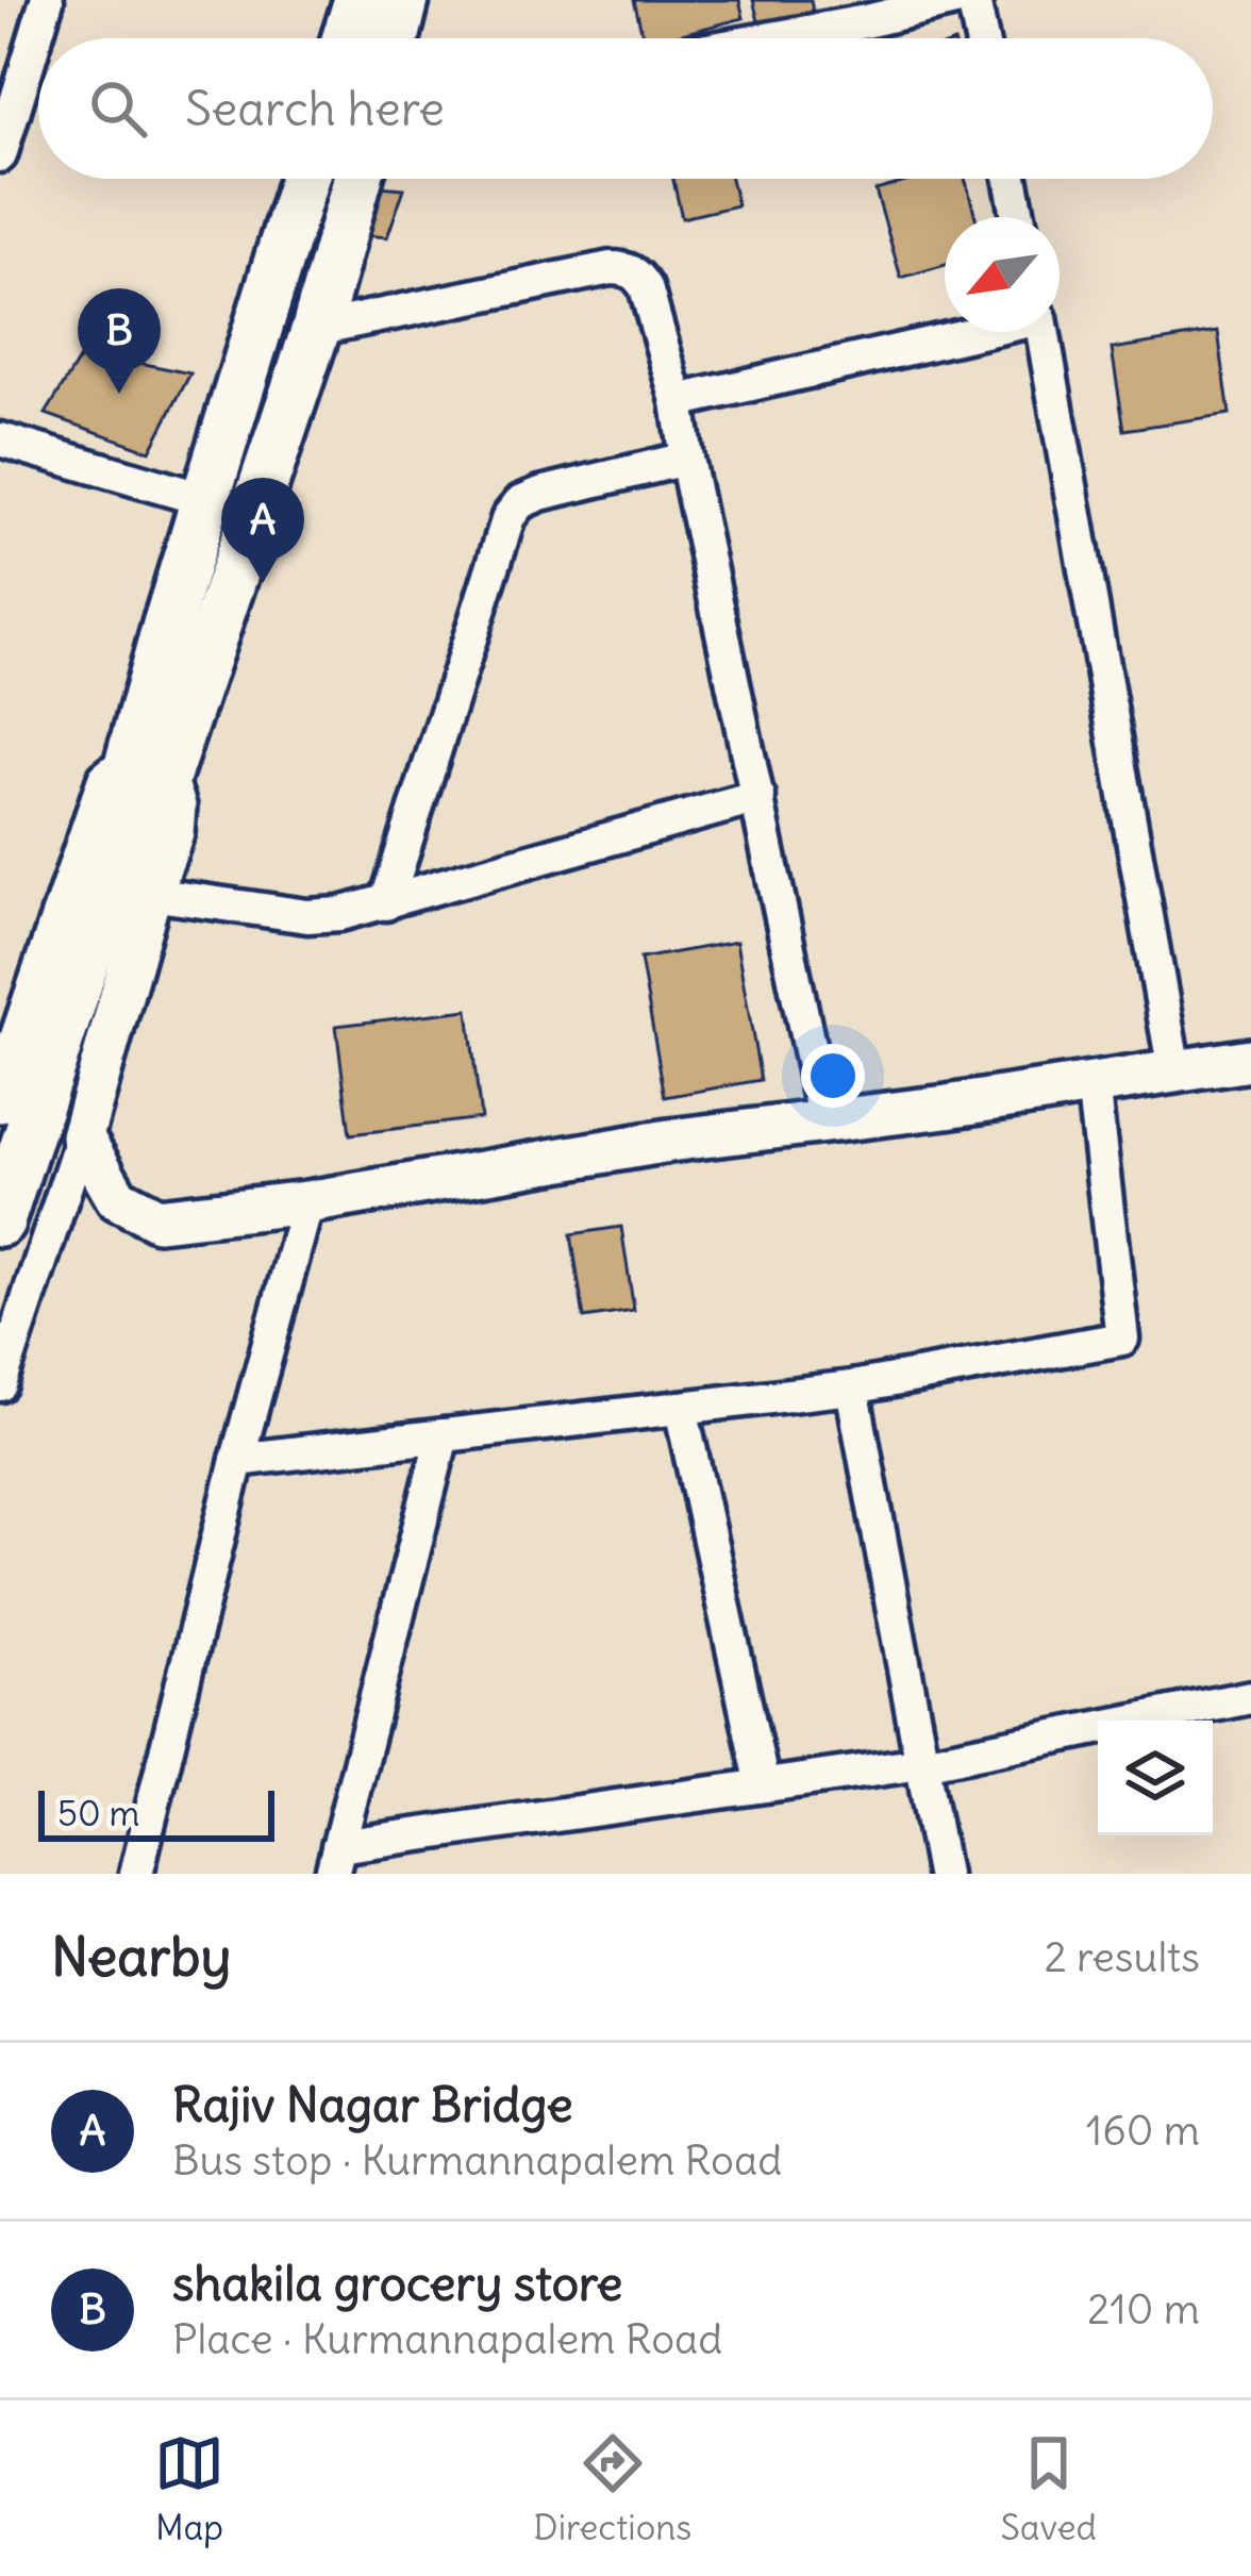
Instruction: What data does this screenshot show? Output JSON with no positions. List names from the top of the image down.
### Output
{
  "scale_bar": "50 m",
  "north": "bottom left",
  "page": {
    "search": "Search here",
    "pins": ["B", "A"],
    "scale": "50 m",
    "heading": ["Nearby", "2 results"],
    "list": [
      {
        "mark": "A",
        "name": "Rajiv Nagar Bridge",
        "note": "Bus stop · Kurmannapalem Road",
        "value": "160 m"
      },
      {
        "mark": "B",
        "name": "shakila grocery store",
        "note": "Place · Kurmannapalem Road",
        "value": "210 m"
      }
    ],
    "nav": ["Map", "Directions", "Saved"]
  }
}
